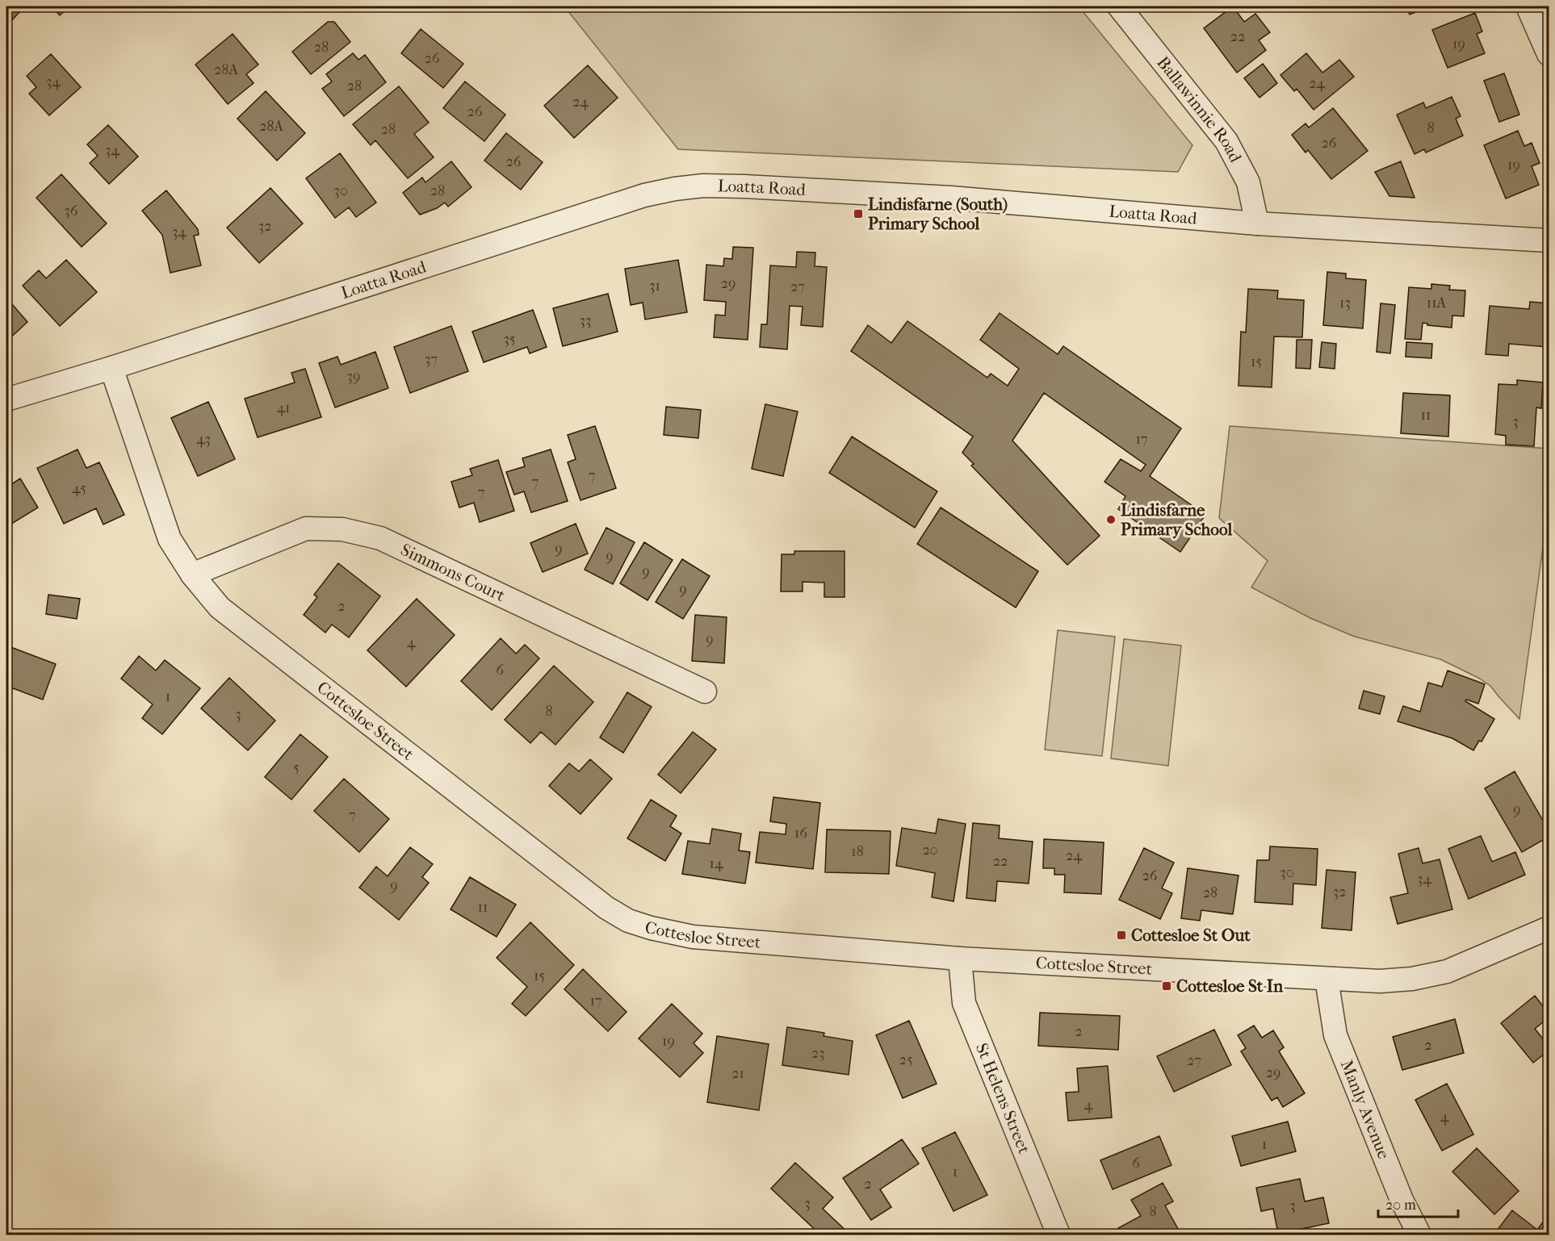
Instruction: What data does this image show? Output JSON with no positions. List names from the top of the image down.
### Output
{
  "streets": {
    "street": [
      "Ballawinnie Road",
      "Loatta Road",
      "Simmons Court",
      "Cottesloe Street",
      "St Helens Street",
      "Manly Avenue"
    ]
  },
  "crossings": [
    ["Ballawinnie Road", "Loatta Road"],
    ["Loatta Road", "Cottesloe Street"],
    ["Simmons Court", "Cottesloe Street"],
    ["Cottesloe Street", "St Helens Street"],
    ["Cottesloe Street", "Manly Avenue"]
  ],
  "places": {
    "transit": ["Lindisfarne (South) Primary School", "Cottesloe St Out", "Cottesloe St In"],
    "other": ["Lindisfarne Primary School"]
  },
  "house_numbers": [
    "22",
    "19",
    "28",
    "26",
    "28A",
    "34",
    "24",
    "28",
    "24",
    "26",
    "28A",
    "8",
    "28",
    "26",
    "34",
    "26",
    "19",
    "30",
    "28",
    "36",
    "32",
    "34",
    "29",
    "31",
    "27",
    "13",
    "11A",
    "33",
    "35",
    "37",
    "15",
    "39",
    "41",
    "11",
    "3",
    "43",
    "17",
    "7",
    "7",
    "45",
    "7",
    "9",
    "9",
    "9",
    "9",
    "2",
    "9",
    "4",
    "6",
    "1",
    "8",
    "3",
    "5",
    "9",
    "7",
    "16",
    "20",
    "18",
    "24",
    "22",
    "14",
    "30",
    "26",
    "34",
    "9",
    "32",
    "28",
    "11",
    "15",
    "17",
    "2",
    "19",
    "2",
    "23",
    "25",
    "27",
    "29",
    "21",
    "4",
    "4",
    "1",
    "6",
    "1",
    "2",
    "3",
    "3",
    "8"
  ],
  "scale_bar": "20 m"
}
